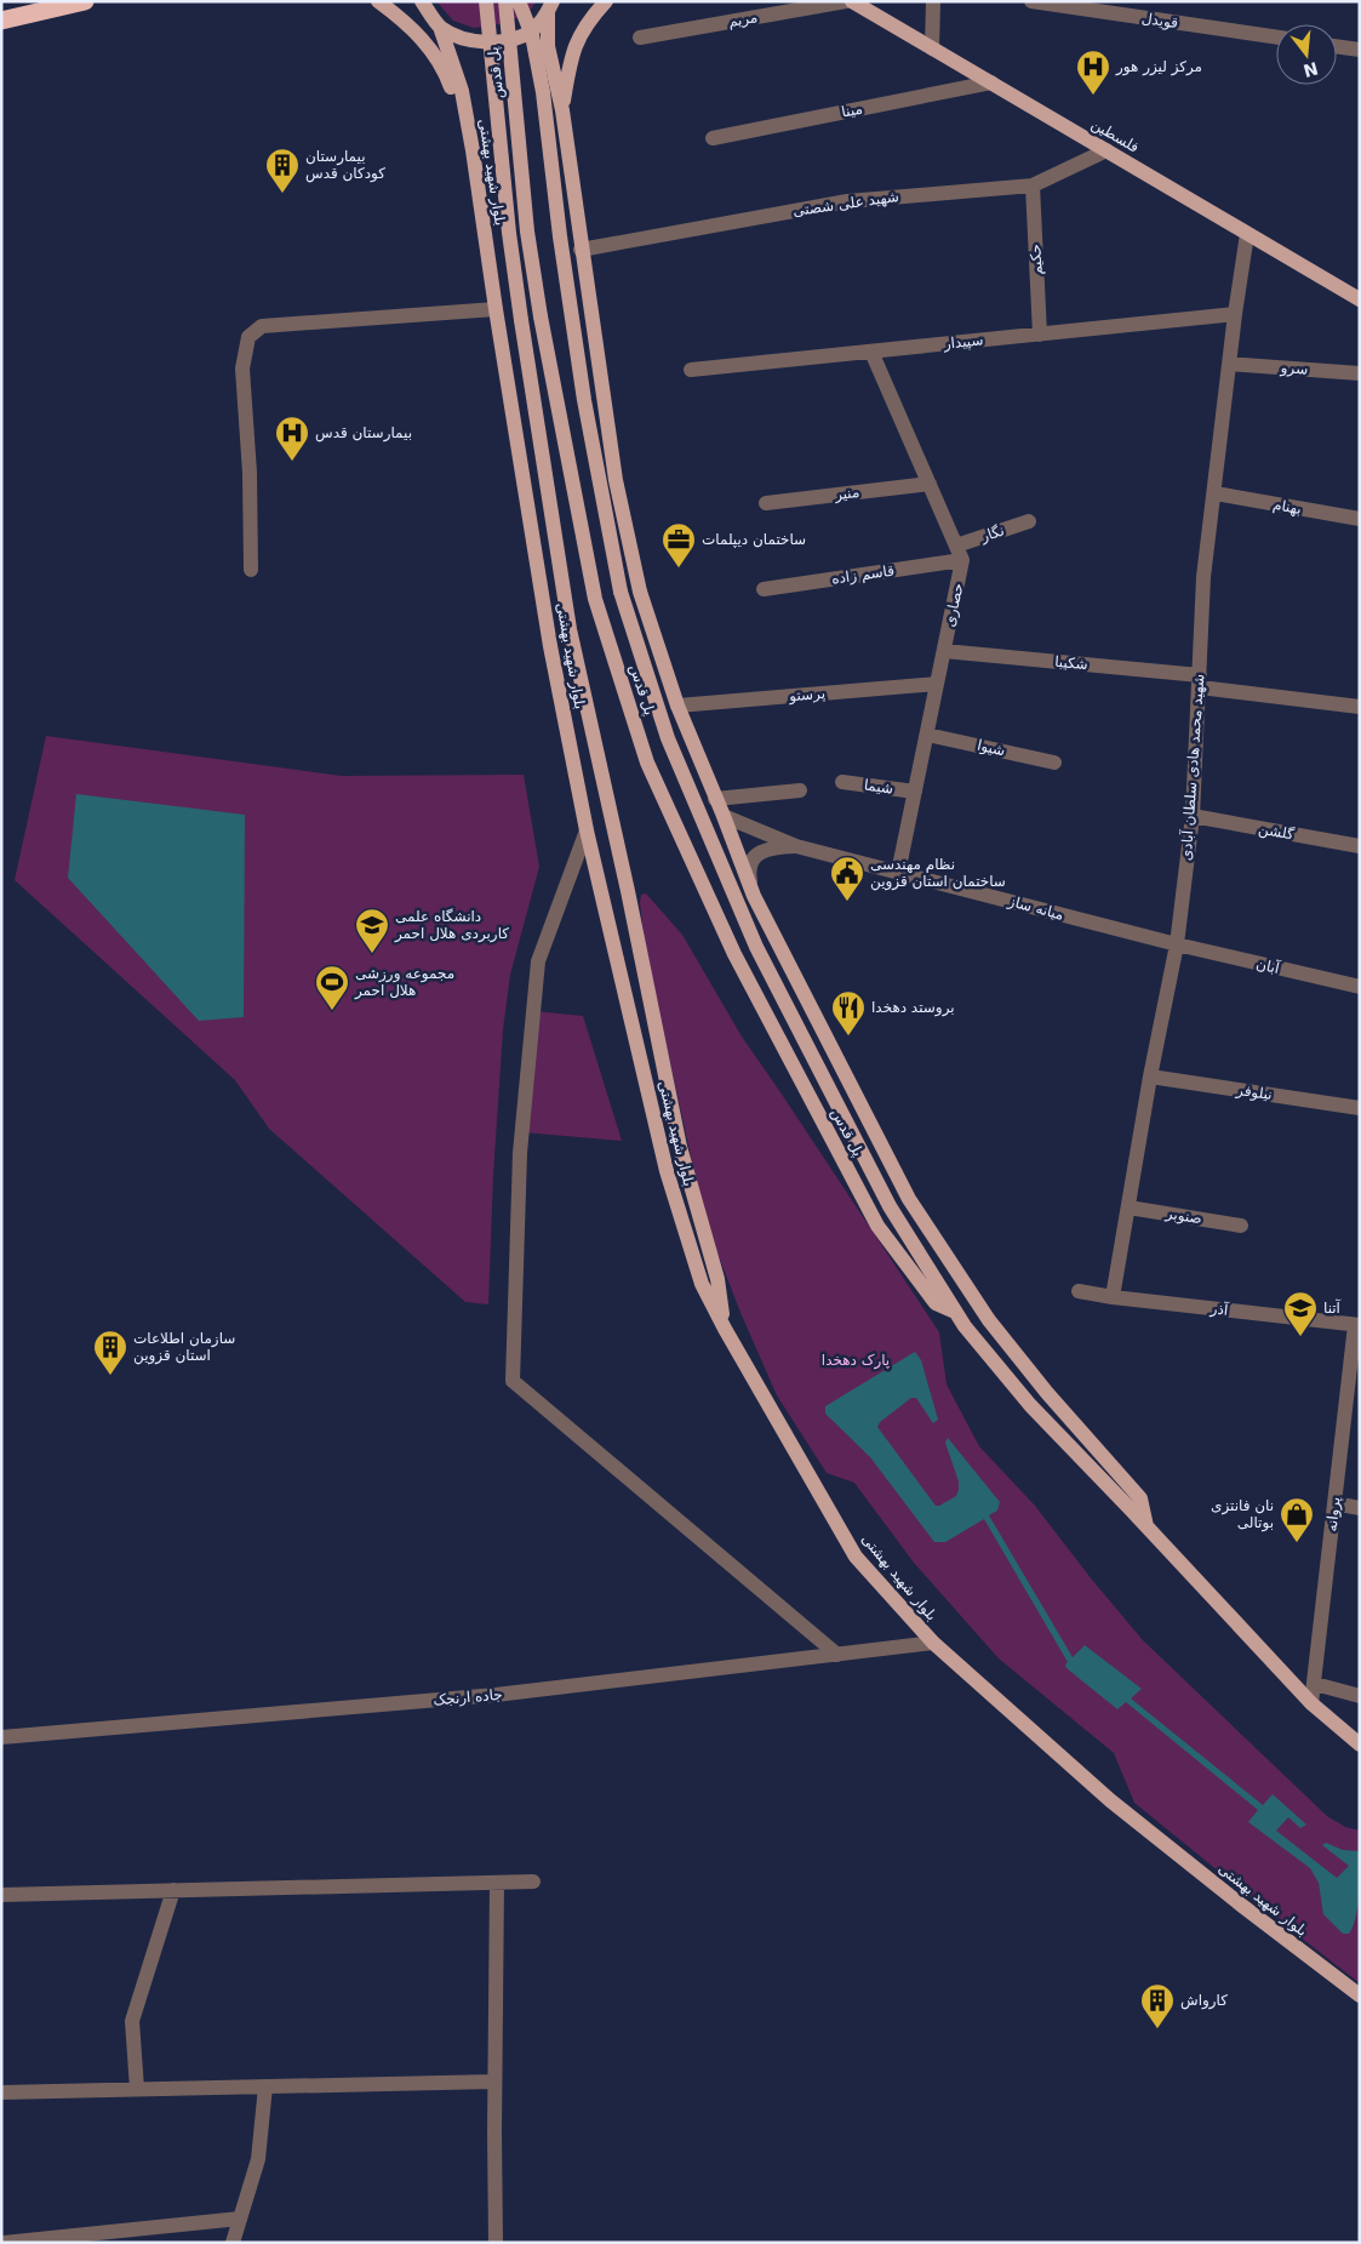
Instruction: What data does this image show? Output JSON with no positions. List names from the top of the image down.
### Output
{
  "streets": {
    "main road": ["پل قدس", "فلسطین", "بلوار شهید بهشتی"],
    "street": [
      "مریم",
      "قویدل",
      "مینا",
      "شهید علی شصتی",
      "حکیم",
      "سپیدار",
      "سرو",
      "منیر",
      "بهنام",
      "نگار",
      "قاسم زاده",
      "حصاری",
      "شکیبا",
      "پرستو",
      "شیوا",
      "شهید محمد هادی سلطان آبادی",
      "شیما",
      "گلشن",
      "میانه ساز",
      "آبان",
      "نیلوفر",
      "صنوبر",
      "آذر",
      "پروانه",
      "جاده ارنجک"
    ]
  },
  "crossings": [
    ["پل قدس", "بلوار شهید بهشتی"],
    ["مینا", "فلسطین"],
    ["فلسطین", "شهید علی شصتی"],
    ["فلسطین", "شهید محمد هادی سلطان آبادی"],
    ["بلوار شهید بهشتی", "جاده ارنجک"],
    ["شهید علی شصتی", "حکیم"],
    ["حکیم", "سپیدار"],
    ["سپیدار", "شهید محمد هادی سلطان آبادی"],
    ["سرو", "شهید محمد هادی سلطان آبادی"],
    ["بهنام", "شهید محمد هادی سلطان آبادی"],
    ["نگار", "قاسم زاده"],
    ["نگار", "حصاری"],
    ["قاسم زاده", "حصاری"],
    ["حصاری", "شکیبا"],
    ["حصاری", "پرستو"],
    ["حصاری", "شیوا"],
    ["حصاری", "شیما"],
    ["حصاری", "میانه ساز"],
    ["شکیبا", "شهید محمد هادی سلطان آبادی"],
    ["شهید محمد هادی سلطان آبادی", "گلشن"],
    ["شهید محمد هادی سلطان آبادی", "میانه ساز"],
    ["شهید محمد هادی سلطان آبادی", "آبان"],
    ["شهید محمد هادی سلطان آبادی", "نیلوفر"],
    ["شهید محمد هادی سلطان آبادی", "صنوبر"],
    ["شهید محمد هادی سلطان آبادی", "آذر"],
    ["میانه ساز", "آبان"],
    ["آذر", "پروانه"]
  ],
  "parks": ["پارک دهخدا"],
  "places": {
    "hospital": ["مرکز لیزر هور", "بیمارستان قدس"],
    "building": ["بیمارستان کودکان قدس", "سازمان اطلاعات استان قزوین", "کارواش"],
    "office": ["ساختمان دیپلمات"],
    "public building": ["نظام مهندسی ساختمان استان قزوین"],
    "school or university": ["دانشگاه علمی کاربردی هلال احمر", "آتنا"],
    "sports": ["مجموعه ورزشی هلال احمر"],
    "restaurant": ["بروستد دهخدا"],
    "shop": ["نان فانتزی بوتالی"]
  },
  "north": "bottom"
}
